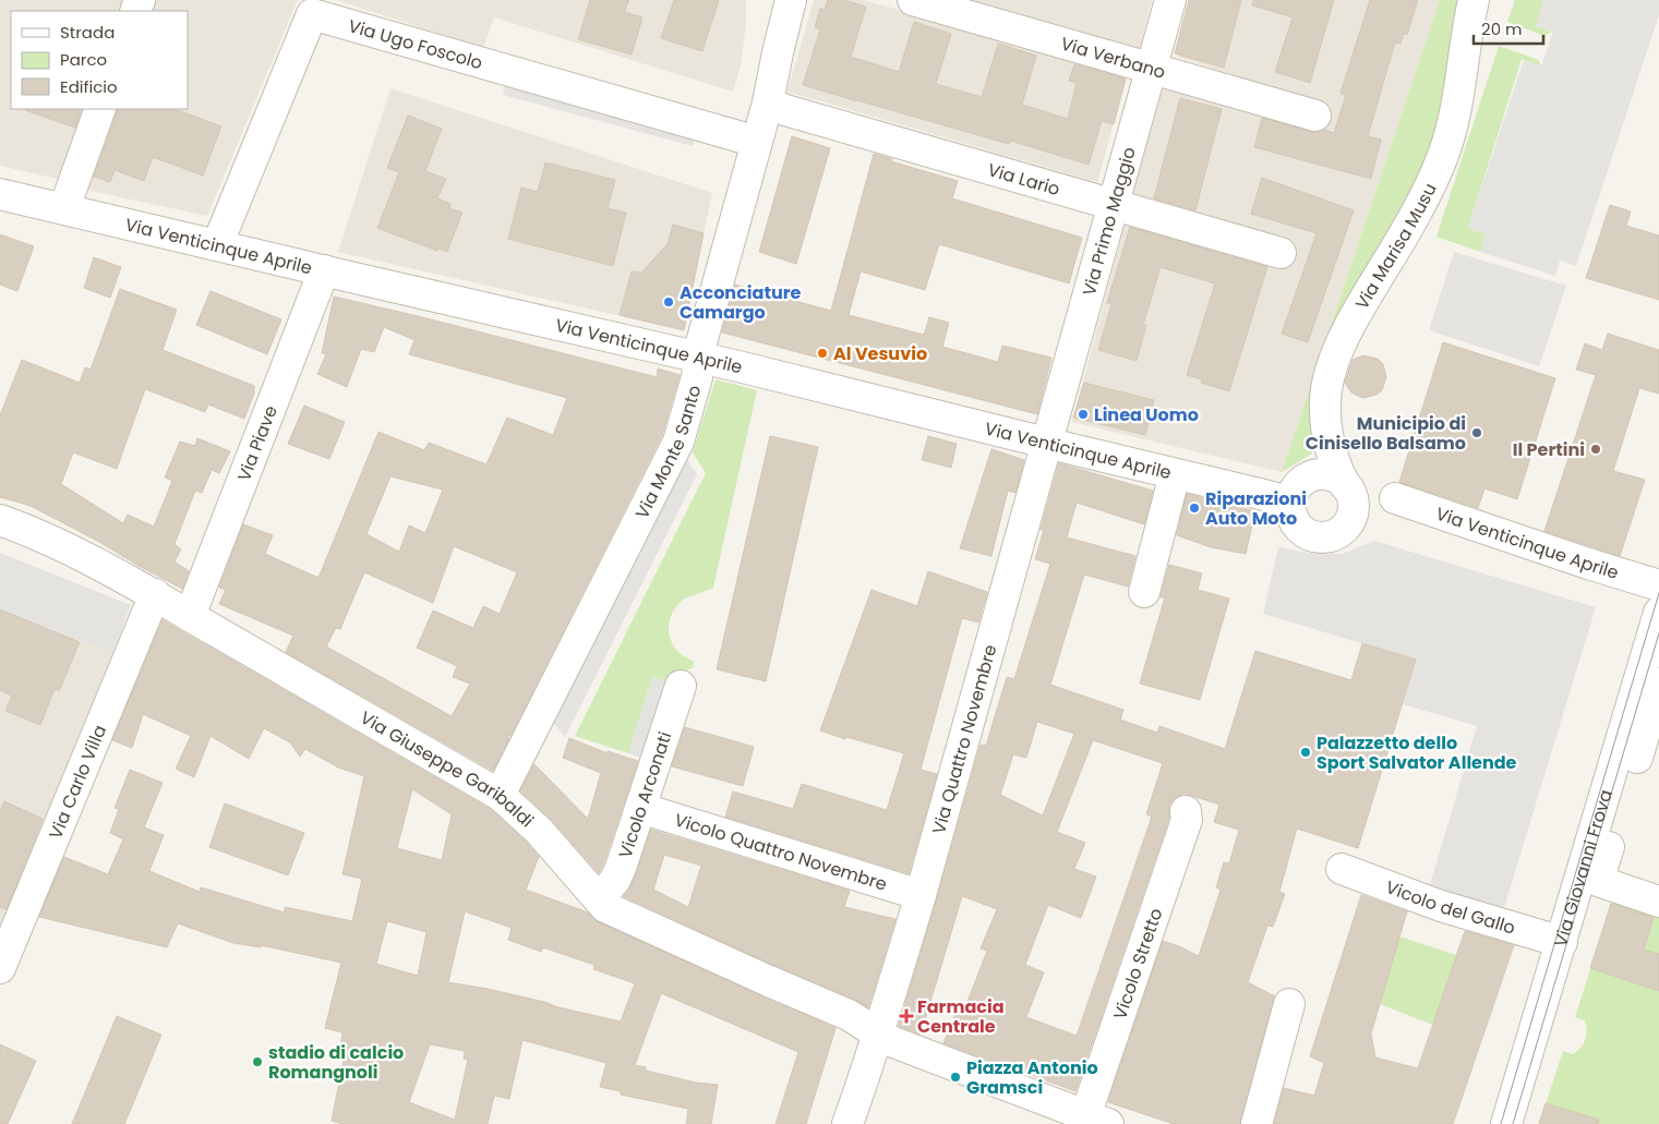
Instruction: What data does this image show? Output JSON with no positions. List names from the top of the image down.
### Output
{
  "streets": {
    "street": [
      "Via Ugo Foscolo",
      "Via Verbano",
      "Via Lario",
      "Via Primo Maggio",
      "Via Venticinque Aprile",
      "Via Marisa Musu",
      "Via Piave",
      "Via Monte Santo",
      "Via Quattro Novembre",
      "Via Giuseppe Garibaldi",
      "Via Carlo Villa",
      "Vicolo Arconati",
      "Vicolo Quattro Novembre",
      "Via Giovanni Frova",
      "Vicolo del Gallo",
      "Vicolo Stretto"
    ]
  },
  "crossings": [
    ["Via Ugo Foscolo", "Via Venticinque Aprile"],
    ["Via Ugo Foscolo", "Via Monte Santo"],
    ["Via Verbano", "Via Primo Maggio"],
    ["Via Lario", "Via Primo Maggio"],
    ["Via Lario", "Via Monte Santo"],
    ["Via Primo Maggio", "Via Venticinque Aprile"],
    ["Via Primo Maggio", "Via Quattro Novembre"],
    ["Via Venticinque Aprile", "Via Marisa Musu"],
    ["Via Venticinque Aprile", "Via Piave"],
    ["Via Venticinque Aprile", "Via Monte Santo"],
    ["Via Venticinque Aprile", "Via Quattro Novembre"],
    ["Via Piave", "Via Giuseppe Garibaldi"],
    ["Via Monte Santo", "Via Giuseppe Garibaldi"],
    ["Via Quattro Novembre", "Via Giuseppe Garibaldi"],
    ["Via Quattro Novembre", "Vicolo Quattro Novembre"],
    ["Via Giuseppe Garibaldi", "Via Carlo Villa"],
    ["Via Giuseppe Garibaldi", "Vicolo Arconati"],
    ["Vicolo Arconati", "Vicolo Quattro Novembre"],
    ["Via Giovanni Frova", "Vicolo del Gallo"]
  ],
  "places": {
    "other": [
      "Acconciature Camargo",
      "Al Vesuvio",
      "Linea Uomo",
      "Municipio di Cinisello Balsamo",
      "Il Pertini",
      "Riparazioni Auto Moto",
      "Palazzetto dello Sport Salvator Allende",
      "stadio di calcio Romangnoli",
      "Piazza Antonio Gramsci"
    ],
    "health": ["Farmacia Centrale"]
  },
  "legend": ["Strada", "Parco", "Edificio"],
  "scale_bar": "20 m"
}
